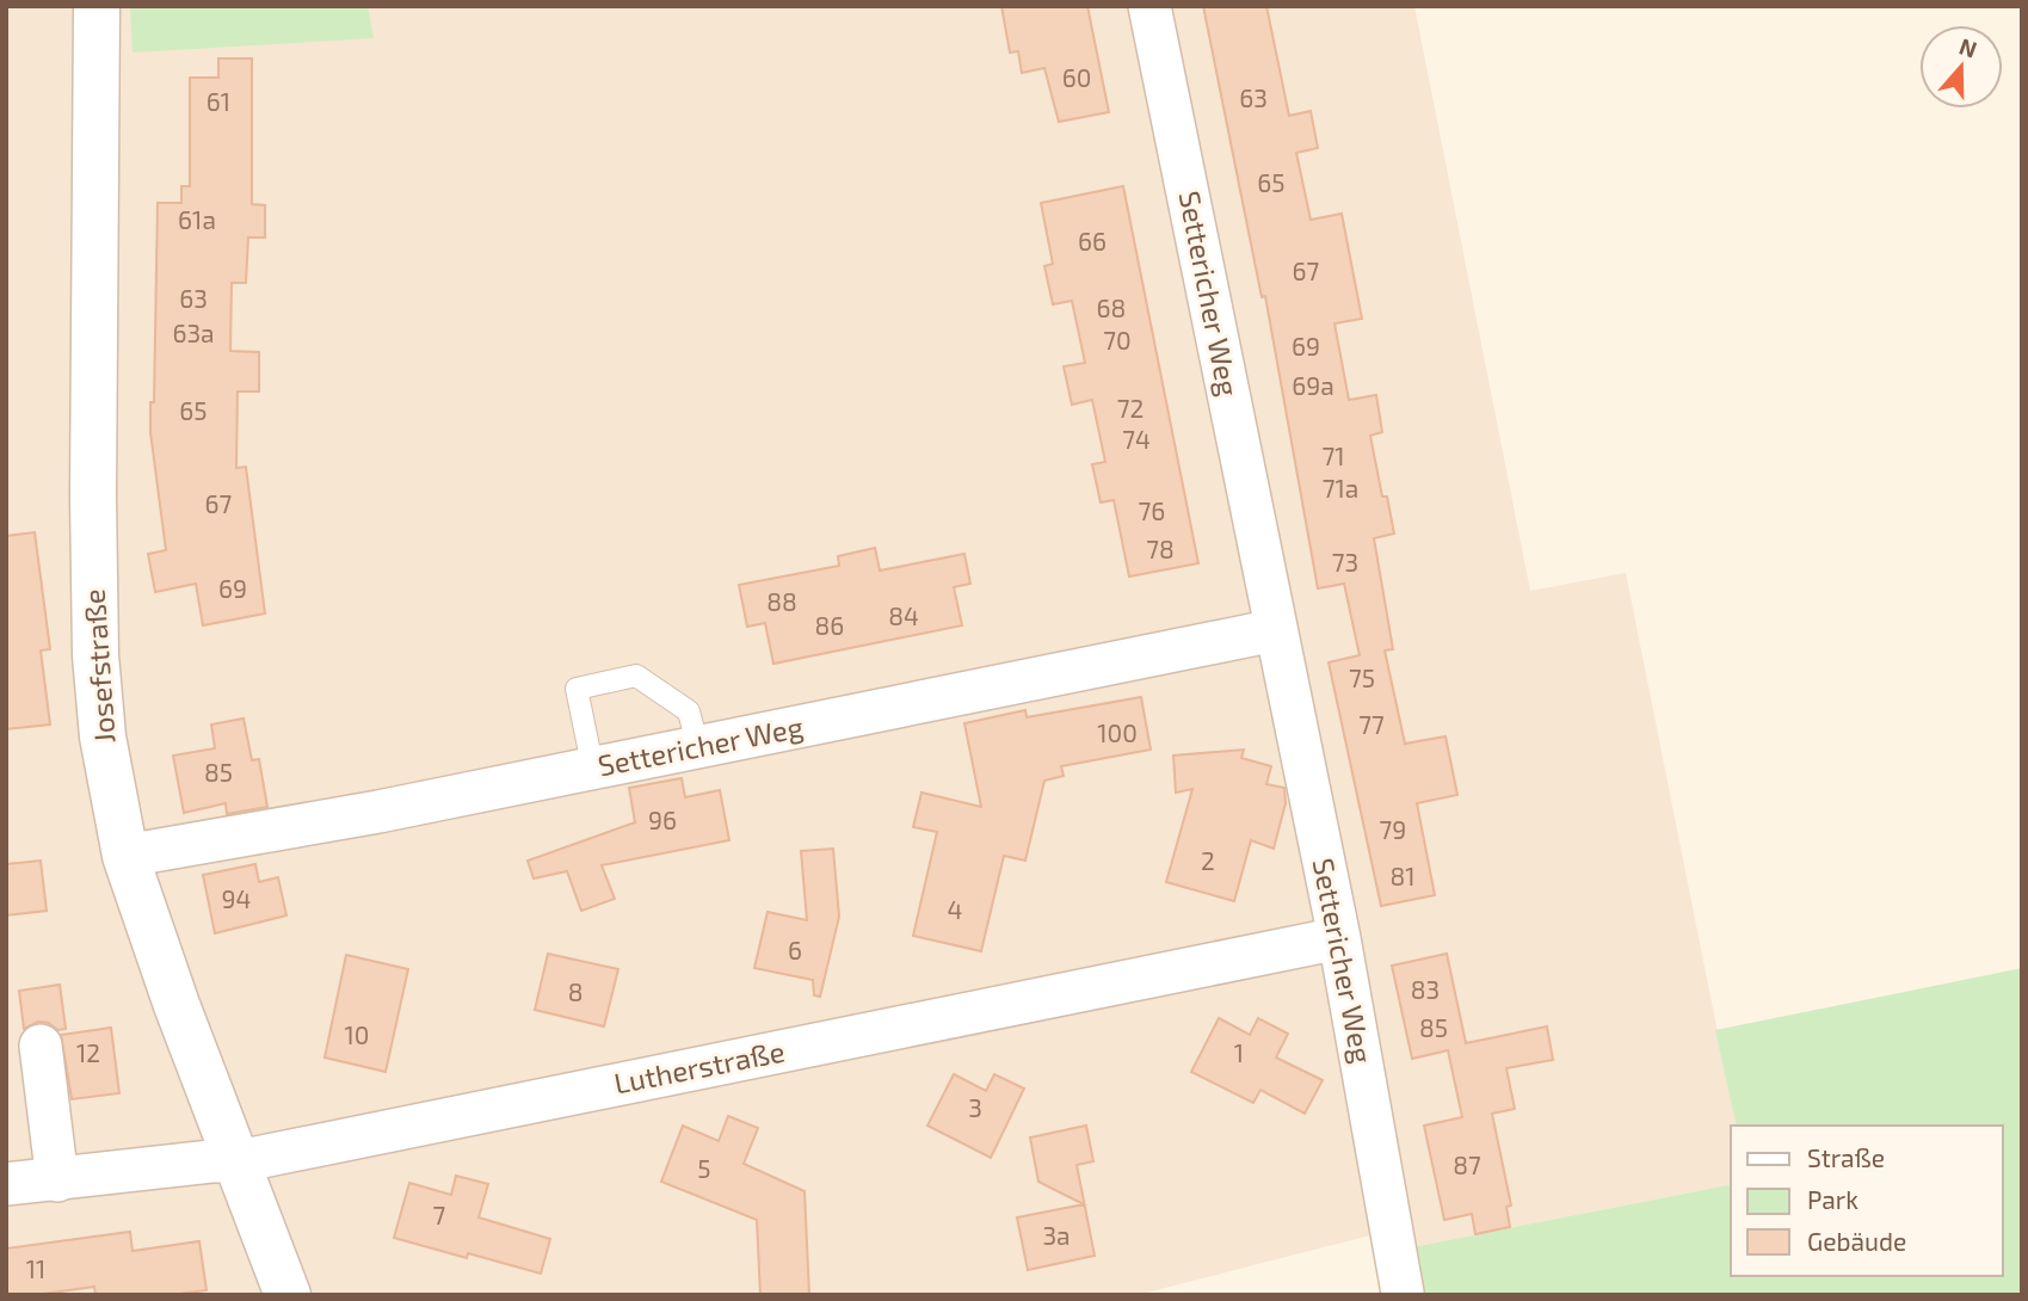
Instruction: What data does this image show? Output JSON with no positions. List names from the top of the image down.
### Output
{
  "streets": {
    "street": ["Settericher Weg", "Josefstraße", "Lutherstraße"]
  },
  "crossings": [
    ["Settericher Weg", "Josefstraße"],
    ["Settericher Weg", "Lutherstraße"],
    ["Josefstraße", "Lutherstraße"]
  ],
  "house_numbers": [
    "60",
    "63",
    "61",
    "65",
    "61a",
    "66",
    "67",
    "63",
    "68",
    "63a",
    "70",
    "69",
    "69a",
    "72",
    "65",
    "74",
    "71",
    "71a",
    "67",
    "76",
    "78",
    "73",
    "69",
    "88",
    "84",
    "86",
    "75",
    "77",
    "100",
    "85",
    "96",
    "79",
    "2",
    "81",
    "94",
    "4",
    "6",
    "83",
    "8",
    "85",
    "10",
    "12",
    "1",
    "3",
    "87",
    "5",
    "7",
    "3a",
    "11"
  ],
  "legend": ["Straße", "Park", "Gebäude"],
  "north": "top"
}
